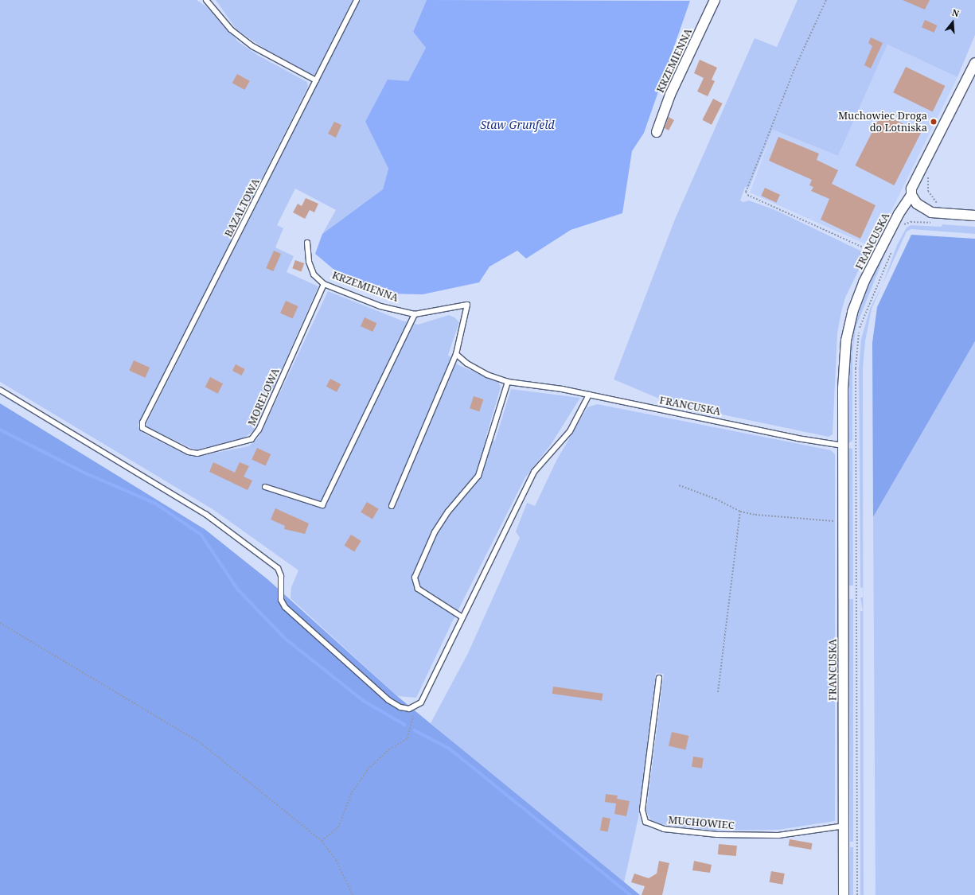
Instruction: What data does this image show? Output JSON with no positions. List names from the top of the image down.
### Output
{
  "streets": {
    "street": ["KRZEMIENNA", "FRANCUSKA"],
    "lane": ["BAZALTOWA", "MORELOWA", "MUCHOWIEC"]
  },
  "crossings": [
    ["KRZEMIENNA", "MORELOWA"],
    ["BAZALTOWA", "MORELOWA"],
    ["FRANCUSKA", "MUCHOWIEC"]
  ],
  "water": ["Staw Grunfeld"],
  "places": ["Muchowiec Droga do Lotniska"],
  "north": "top"
}
